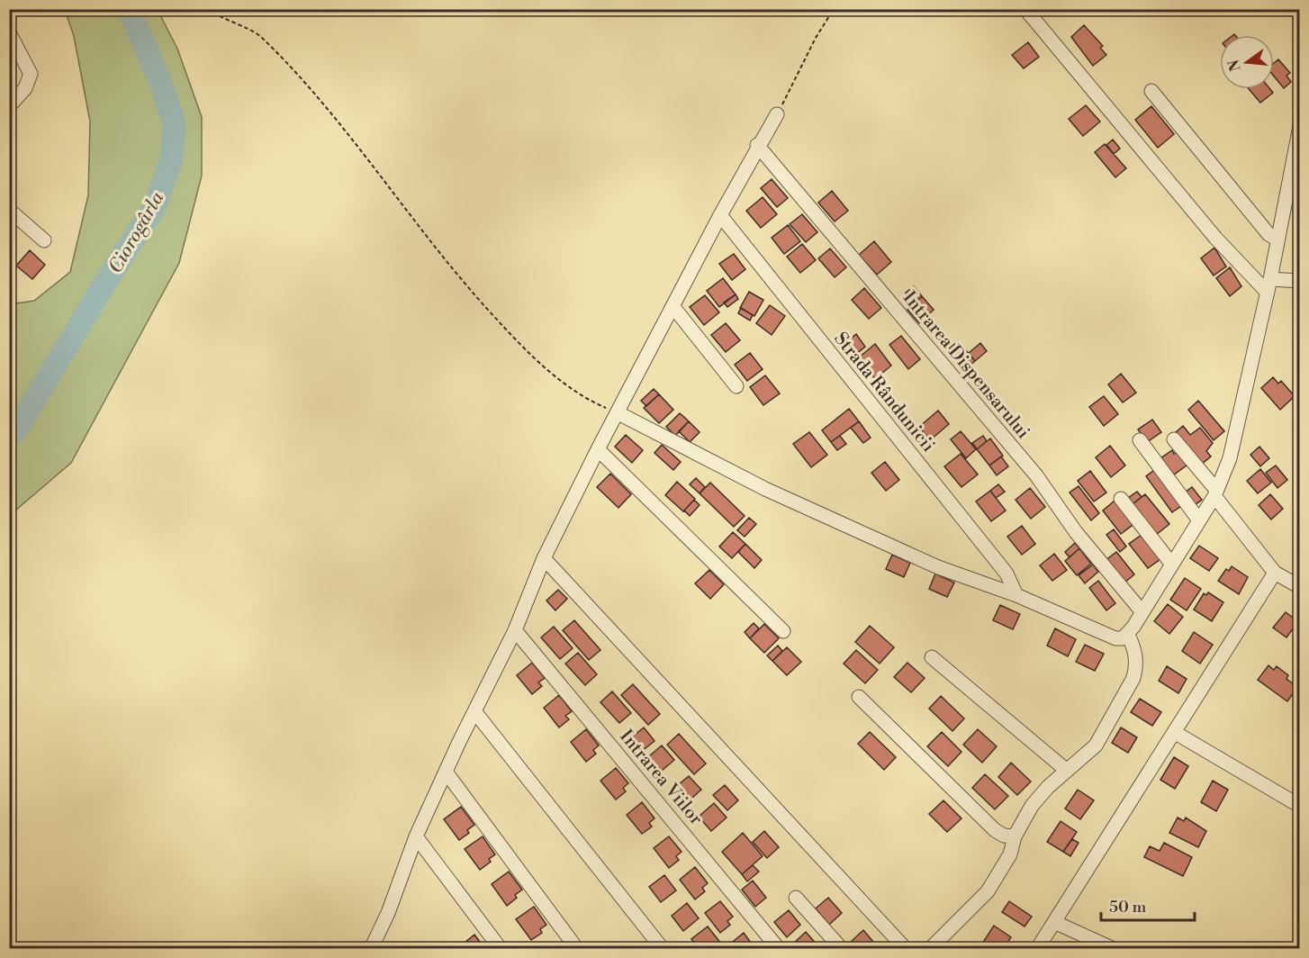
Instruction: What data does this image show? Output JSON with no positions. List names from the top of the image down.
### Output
{
  "streets": {
    "street": ["Intrarea Dispensarului", "Strada Rândunicii", "Intrarea Viilor"]
  },
  "water": ["Ciorogârla"],
  "scale_bar": "50 m",
  "north": "left"
}
